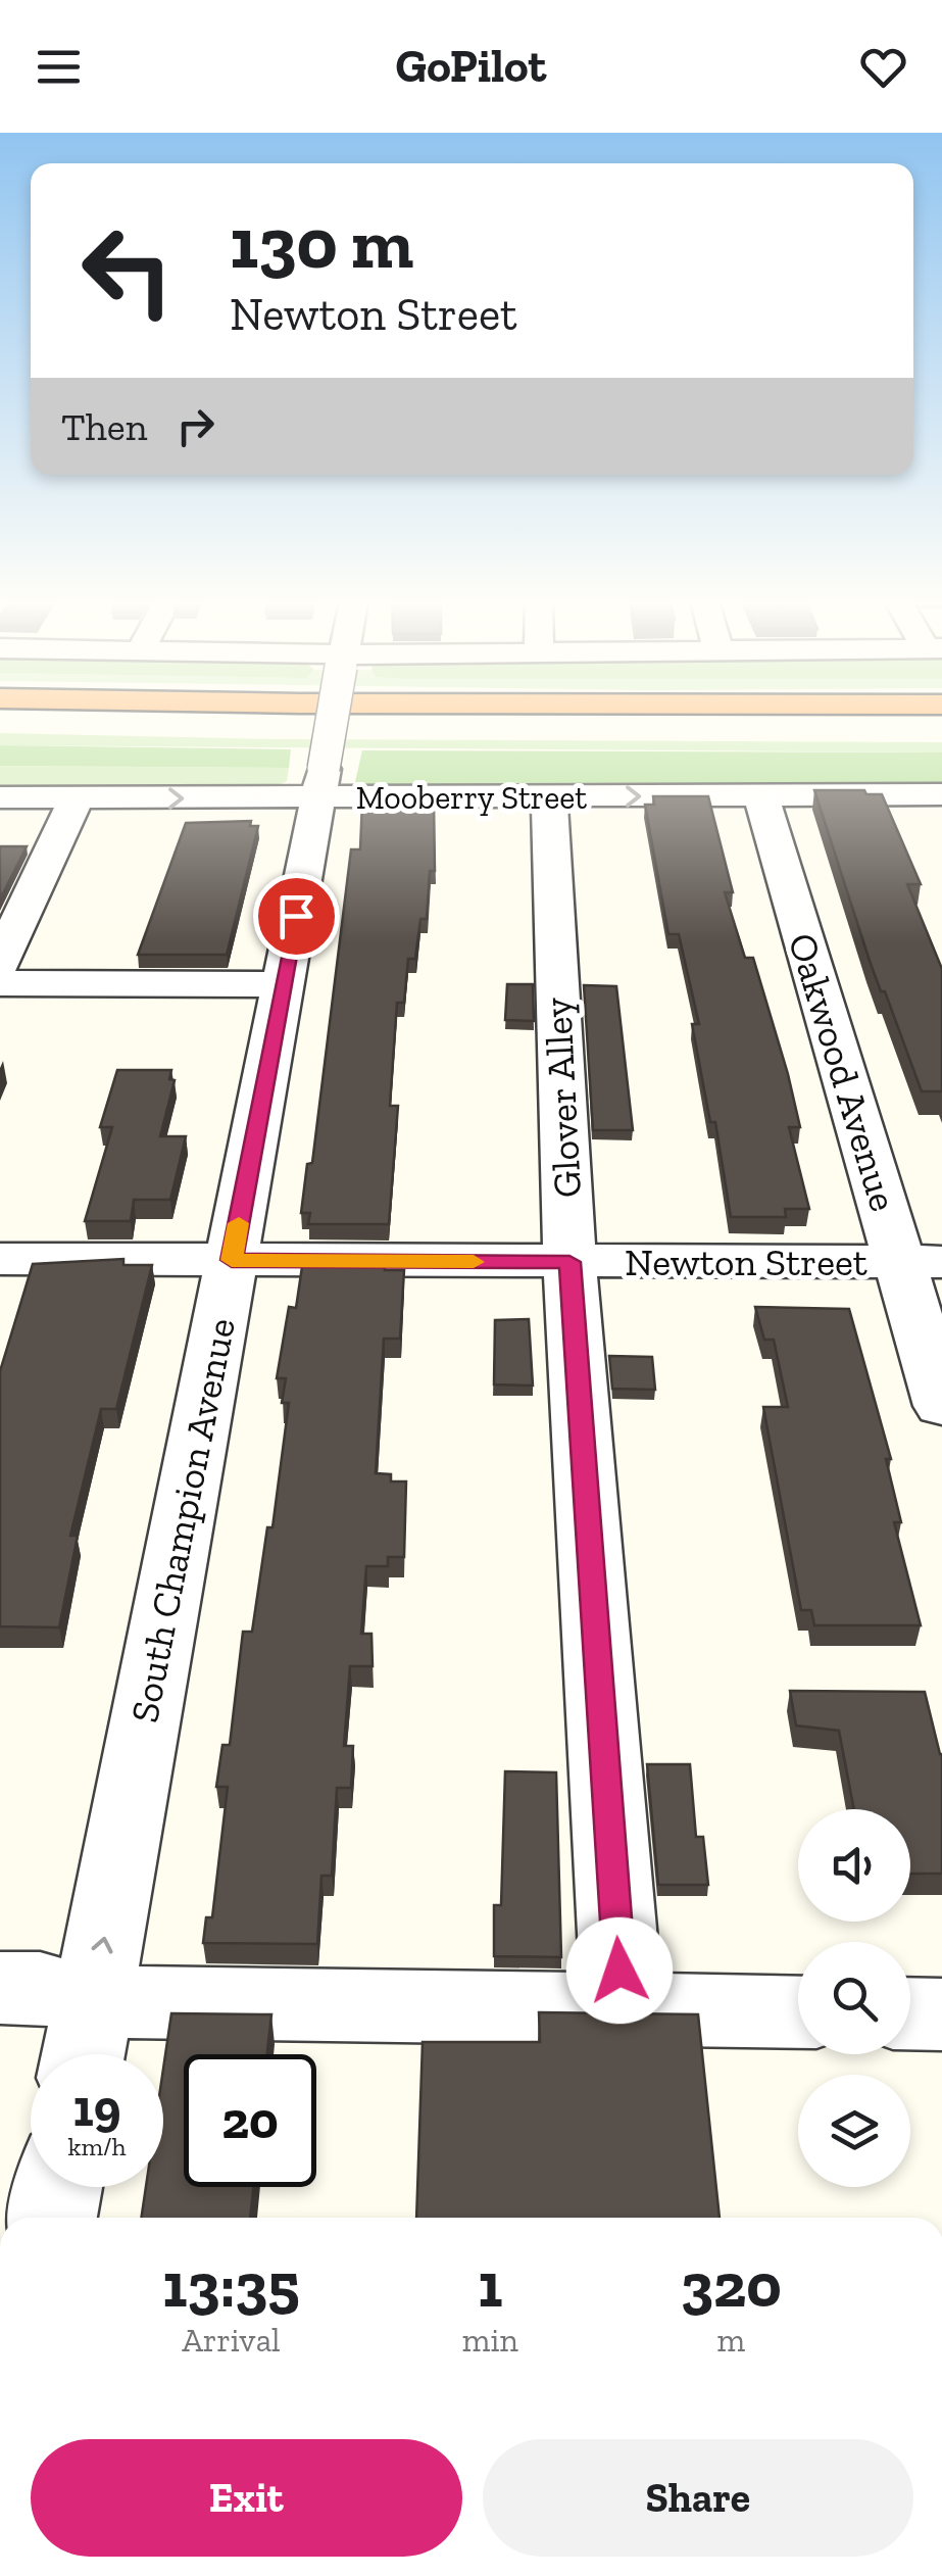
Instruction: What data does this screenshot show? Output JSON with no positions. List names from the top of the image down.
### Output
{
  "streets": {
    "street": [
      "Mooberry Street",
      "Oakwood Avenue",
      "Glover Alley",
      "Newton Street",
      "South Champion Avenue"
    ]
  },
  "crossings": [
    ["Mooberry Street", "Oakwood Avenue"],
    ["Mooberry Street", "Glover Alley"],
    ["Mooberry Street", "South Champion Avenue"],
    ["Oakwood Avenue", "Newton Street"],
    ["Glover Alley", "Newton Street"],
    ["Newton Street", "South Champion Avenue"]
  ],
  "one_way": ["South Champion Avenue"],
  "page": {
    "header": "GoPilot",
    "turn": ["130 m", "Newton Street"],
    "then": "Then",
    "speed": "19 km/h",
    "limit": "20",
    "eta": [
      "13:35",
      "Arrival",
      "1",
      "min",
      "320",
      "m"
    ],
    "buttons": ["Exit", "Share"]
  }
}
